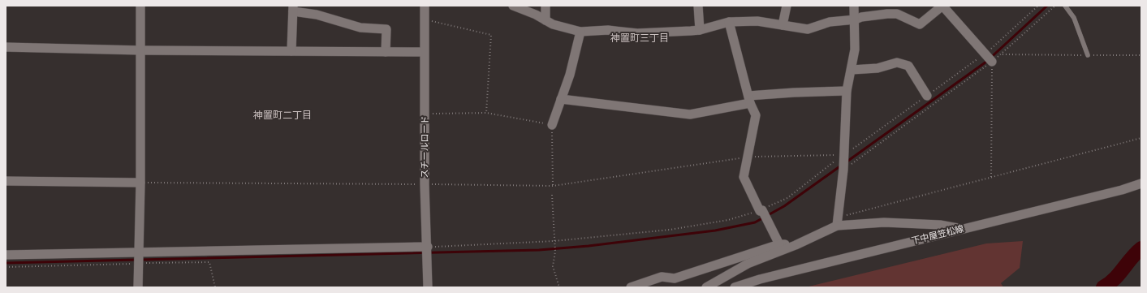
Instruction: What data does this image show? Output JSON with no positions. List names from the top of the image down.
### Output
{
  "streets": {
    "street": ["スチールロード", "下中屋笠松線"]
  },
  "districts": ["神置町三丁目", "神置町二丁目"]
}
